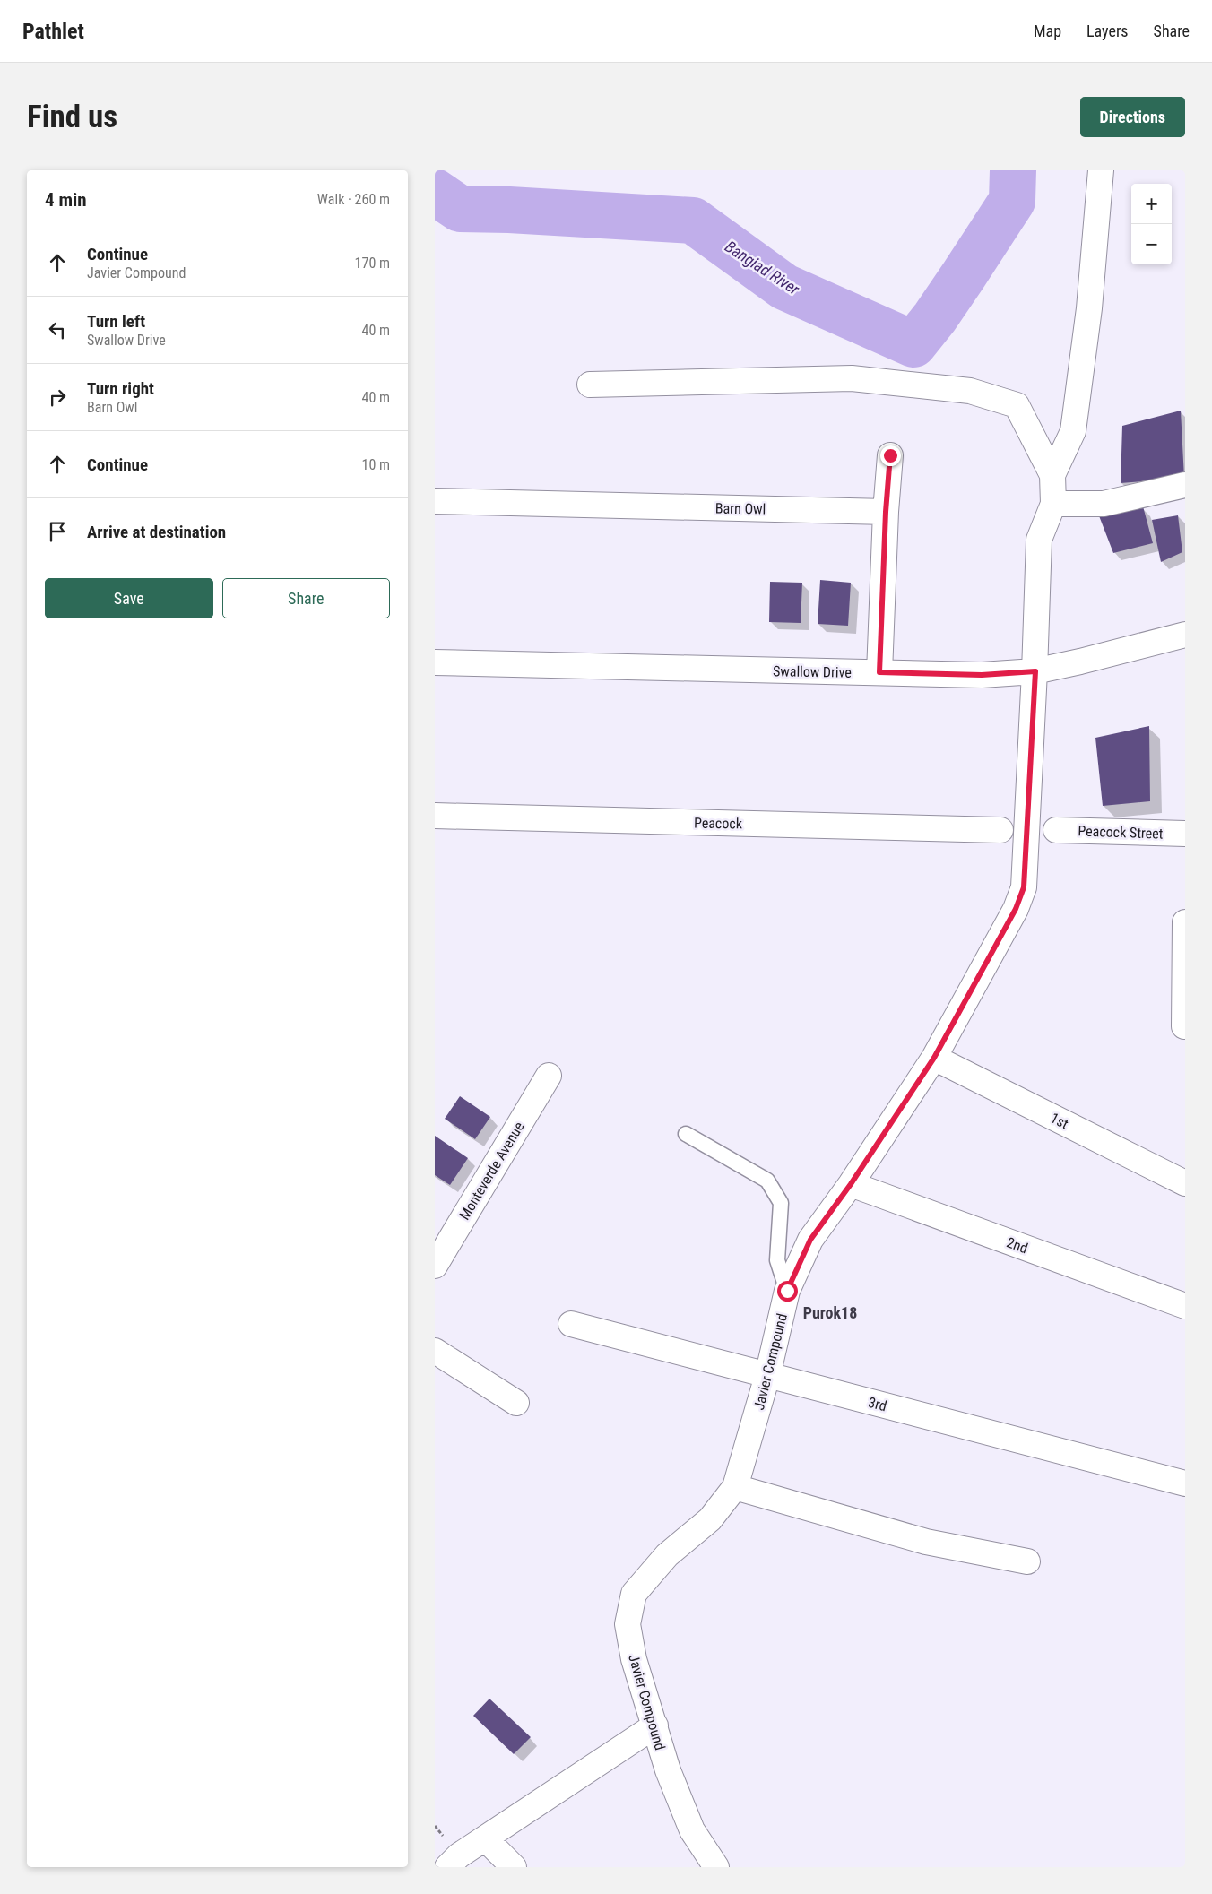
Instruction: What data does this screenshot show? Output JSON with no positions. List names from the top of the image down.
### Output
{
  "streets": {
    "street": [
      "Barn Owl",
      "Swallow Drive",
      "Peacock",
      "Peacock Street",
      "1st",
      "Monteverde Avenue",
      "2nd",
      "Javier Compound",
      "3rd"
    ]
  },
  "crossings": [
    ["Swallow Drive", "Javier Compound"],
    ["1st", "Javier Compound"],
    ["2nd", "Javier Compound"],
    ["Javier Compound", "3rd"]
  ],
  "districts": ["Purok18"],
  "water": ["Bangiad River"],
  "page": {
    "header": "Pathlet",
    "nav": ["Map", "Layers", "Share"],
    "buttons": [
      "Directions",
      ["Save", "Share"]
    ],
    "title": "Find us",
    "heading": ["4 min", "Walk · 260 m"],
    "map_buttons": ["+", "−"],
    "list": [
      ["Continue", "Javier Compound", "170 m"],
      ["Turn left", "Swallow Drive", "40 m"],
      ["Turn right", "Barn Owl", "40 m"],
      ["Continue", "10 m"],
      "Arrive at destination"
    ]
  }
}
